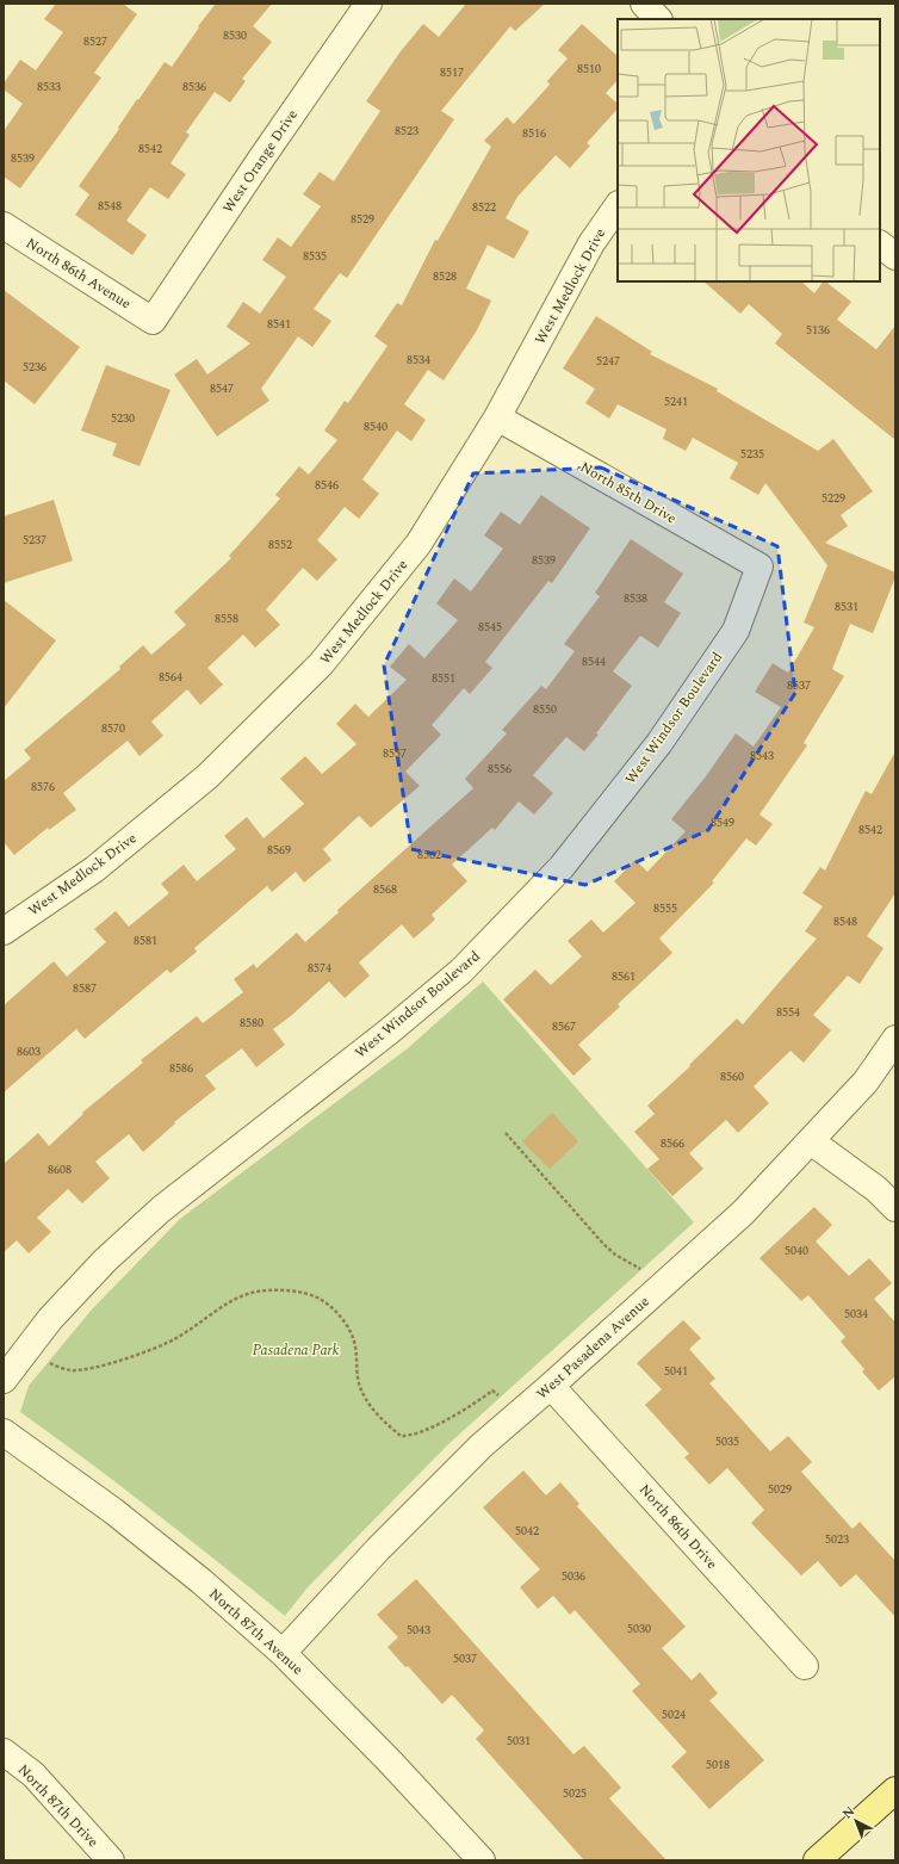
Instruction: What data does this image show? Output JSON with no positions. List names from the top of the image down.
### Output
{
  "streets": {
    "street": [
      "West Orange Drive",
      "North 86th Avenue",
      "West Medlock Drive",
      "North 85th Drive",
      "West Windsor Boulevard",
      "West Pasadena Avenue",
      "North 86th Drive",
      "North 87th Avenue",
      "North 87th Drive"
    ]
  },
  "crossings": [
    ["West Orange Drive", "North 86th Avenue"],
    ["West Medlock Drive", "North 85th Drive"],
    ["North 85th Drive", "West Windsor Boulevard"],
    ["West Pasadena Avenue", "North 86th Drive"],
    ["West Pasadena Avenue", "North 87th Avenue"]
  ],
  "parks": ["Pasadena Park"],
  "house_numbers": [
    "8530",
    "8527",
    "8510",
    "8517",
    "8533",
    "8536",
    "8523",
    "8516",
    "8542",
    "8539",
    "8548",
    "8522",
    "8529",
    "8535",
    "8528",
    "8541",
    "5136",
    "8534",
    "5247",
    "5236",
    "8547",
    "5241",
    "5230",
    "8540",
    "5235",
    "8546",
    "5229",
    "5237",
    "8552",
    "8539",
    "8538",
    "8531",
    "8558",
    "8545",
    "8544",
    "8564",
    "8551",
    "8537",
    "8550",
    "8570",
    "8557",
    "8543",
    "8556",
    "8576",
    "8549",
    "8542",
    "8569",
    "8562",
    "8568",
    "8555",
    "8548",
    "8581",
    "8574",
    "8561",
    "8587",
    "8554",
    "8580",
    "8567",
    "8603",
    "8586",
    "8560",
    "8566",
    "8608",
    "5040",
    "5034",
    "5041",
    "5035",
    "5029",
    "5042",
    "5023",
    "5036",
    "5030",
    "5043",
    "5037",
    "5024",
    "5031",
    "5018",
    "5025"
  ],
  "north": "top left"
}
